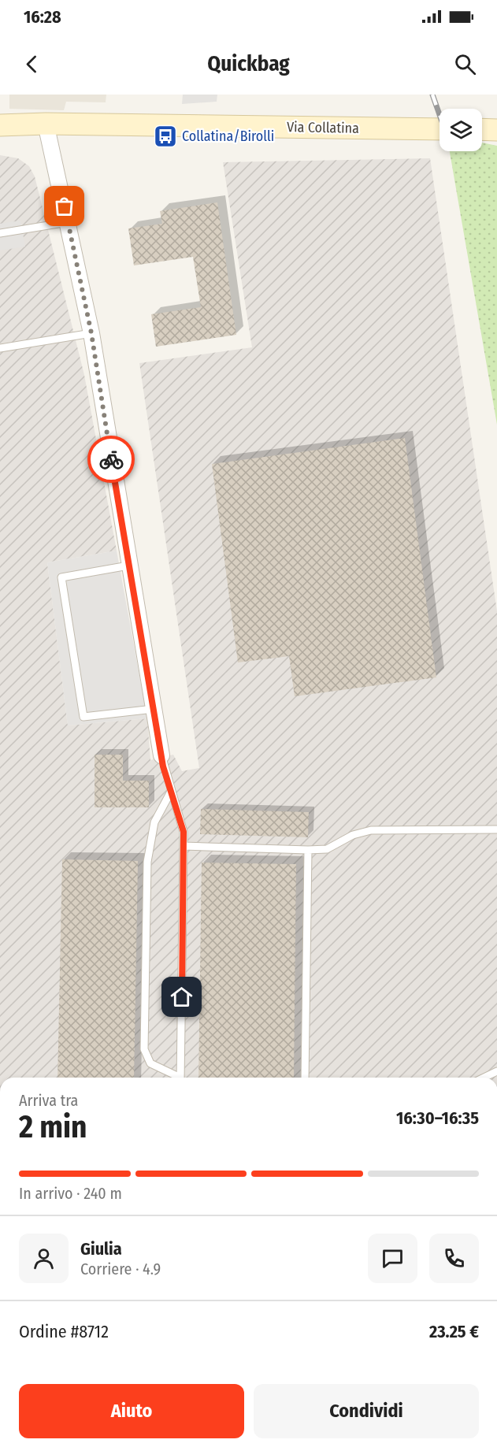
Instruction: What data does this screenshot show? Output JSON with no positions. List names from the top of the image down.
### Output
{
  "streets": {
    "street": ["Via Collatina"]
  },
  "places": {
    "bus stop": ["Collatina/Birolli"]
  },
  "page": {
    "status": "16:28",
    "header": "Quickbag",
    "heading": ["2 min", "Arriva tra", "16:30–16:35"],
    "panel": [
      "Giulia",
      "Corriere · 4.9",
      "Ordine #8712",
      "23.25 €"
    ],
    "bar": "In arrivo · 240 m",
    "buttons": ["Aiuto", "Condividi"]
  }
}
